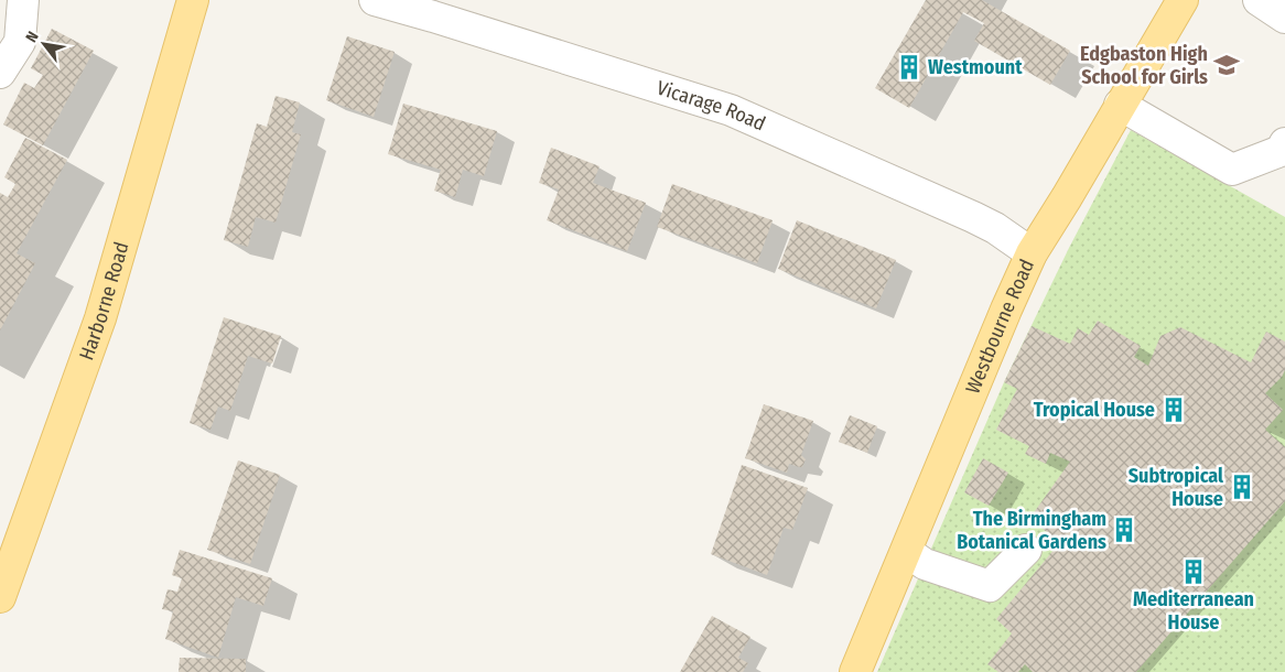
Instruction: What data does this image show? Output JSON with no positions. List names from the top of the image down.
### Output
{
  "streets": {
    "main road": ["Harborne Road", "Westbourne Road"],
    "street": ["Vicarage Road"]
  },
  "crossings": [
    ["Vicarage Road", "Westbourne Road"]
  ],
  "places": {
    "school or university": ["Edgbaston High School for Girls"],
    "building": [
      "Westmount",
      "Tropical House",
      "Subtropical House",
      "The Birmingham Botanical Gardens",
      "Mediterranean House"
    ]
  },
  "north": "top left"
}
